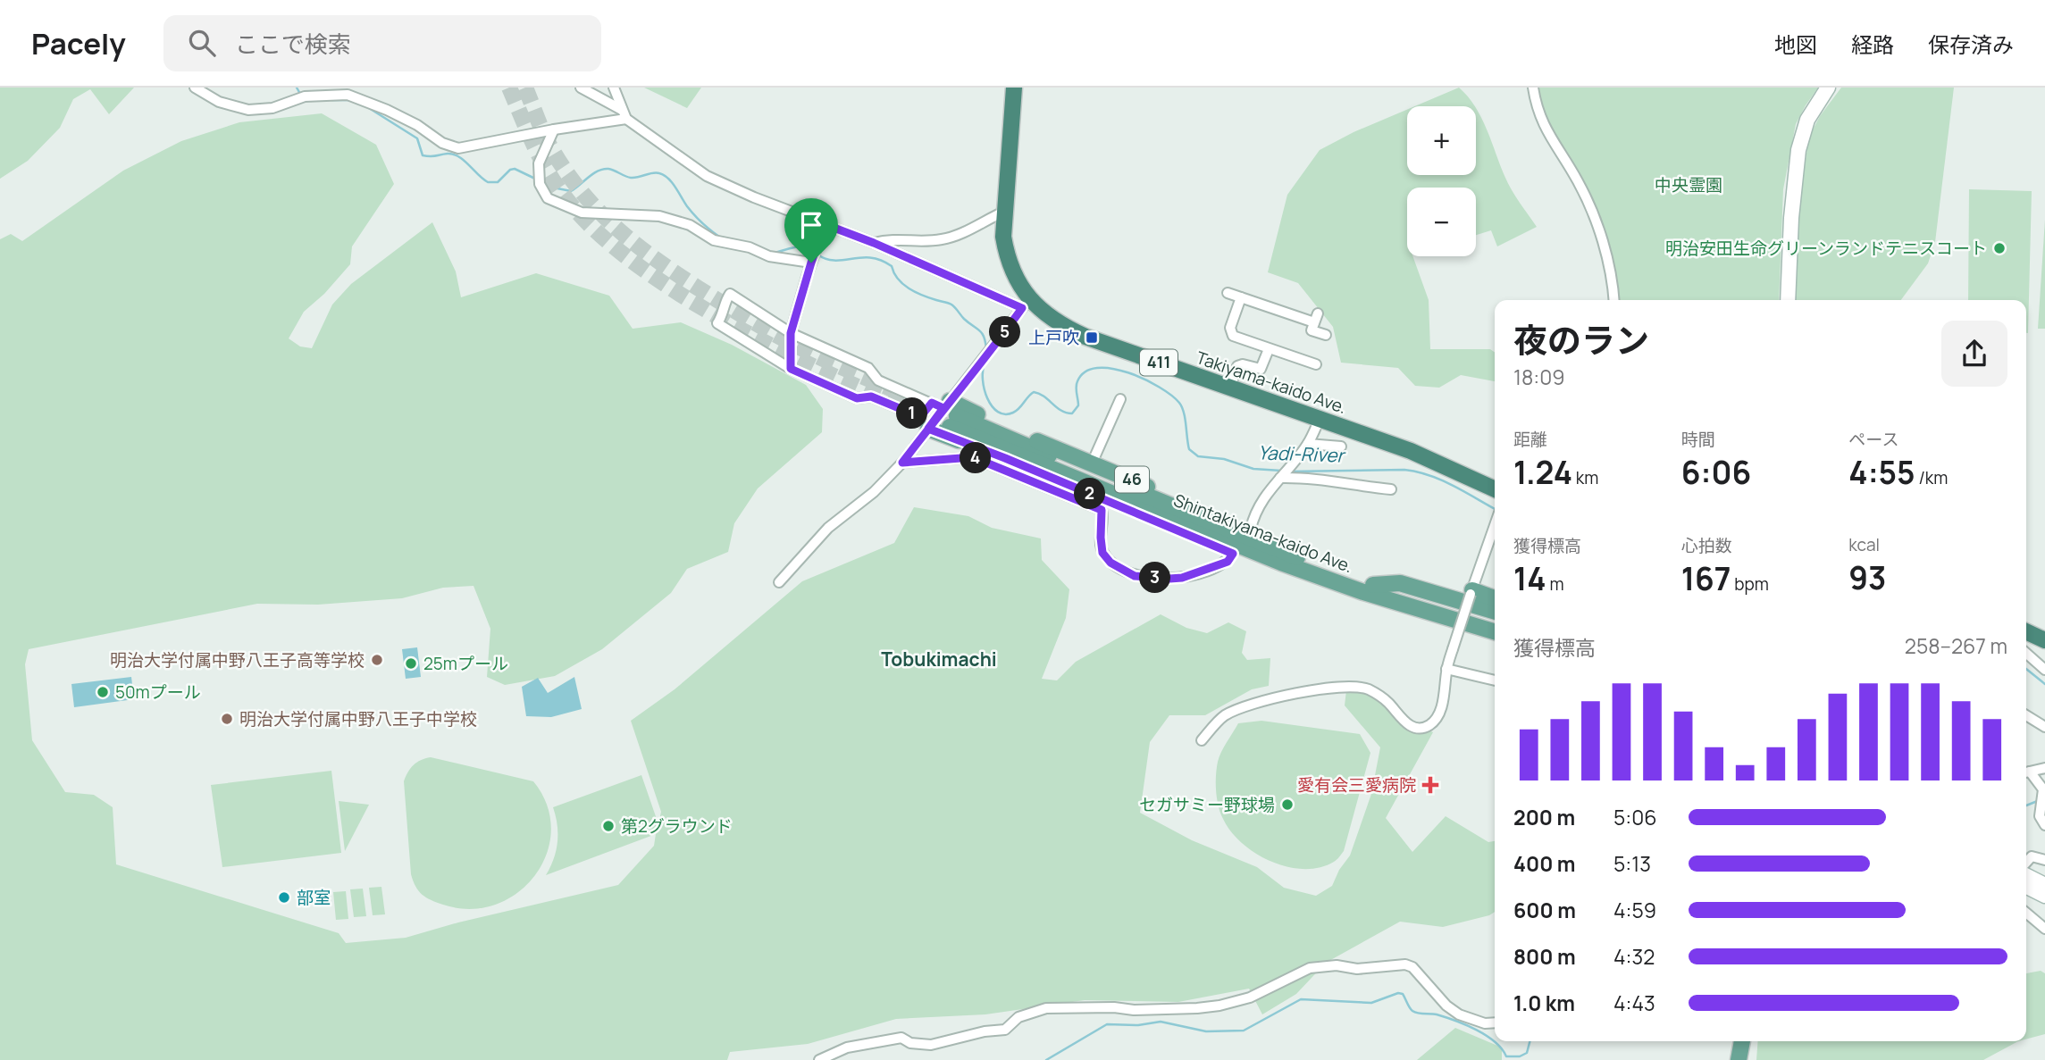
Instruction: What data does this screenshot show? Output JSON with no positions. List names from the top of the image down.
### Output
{
  "streets": {
    "highway": ["411", "Takiyama-kaido Ave."],
    "main road": ["46", "Shintakiyama-kaido Ave."]
  },
  "crossings": [
    ["46", "Shintakiyama-kaido Ave."]
  ],
  "districts": ["Tobukimachi"],
  "water": ["Yadi-River"],
  "parks": ["中央霊園"],
  "places": {
    "other": [
      "明治安田生命グリーンランドテニスコート",
      "明治大学付属中野八王子高等学校",
      "25mプール",
      "50mプール",
      "明治大学付属中野八王子中学校",
      "セガサミー野球場",
      "第2グラウンド",
      "部室"
    ],
    "transit": ["上戸吹"],
    "health": ["愛有会三愛病院"]
  },
  "page": {
    "header": "Pacely",
    "search": "ここで検索",
    "nav": ["地図", "経路", "保存済み"],
    "map_buttons": ["+", "−"],
    "heading": ["夜のラン", "18:09"],
    "pins": [
      "5",
      "1",
      "4",
      "2",
      "3"
    ],
    "stats": [
      ["距離", "1.24 km"],
      ["時間", "6:06"],
      ["ペース", "4:55 /km"],
      ["獲得標高", "14 m"],
      ["心拍数", "167 bpm"],
      ["kcal", "93"]
    ],
    "chart": ["獲得標高", "258–267 m"],
    "list": [
      {
        "name": "200 m",
        "note": "5:06"
      },
      {
        "name": "400 m",
        "note": "5:13"
      },
      {
        "name": "600 m",
        "note": "4:59"
      },
      {
        "name": "800 m",
        "note": "4:32"
      },
      {
        "name": "1.0 km",
        "note": "4:43"
      }
    ]
  }
}
